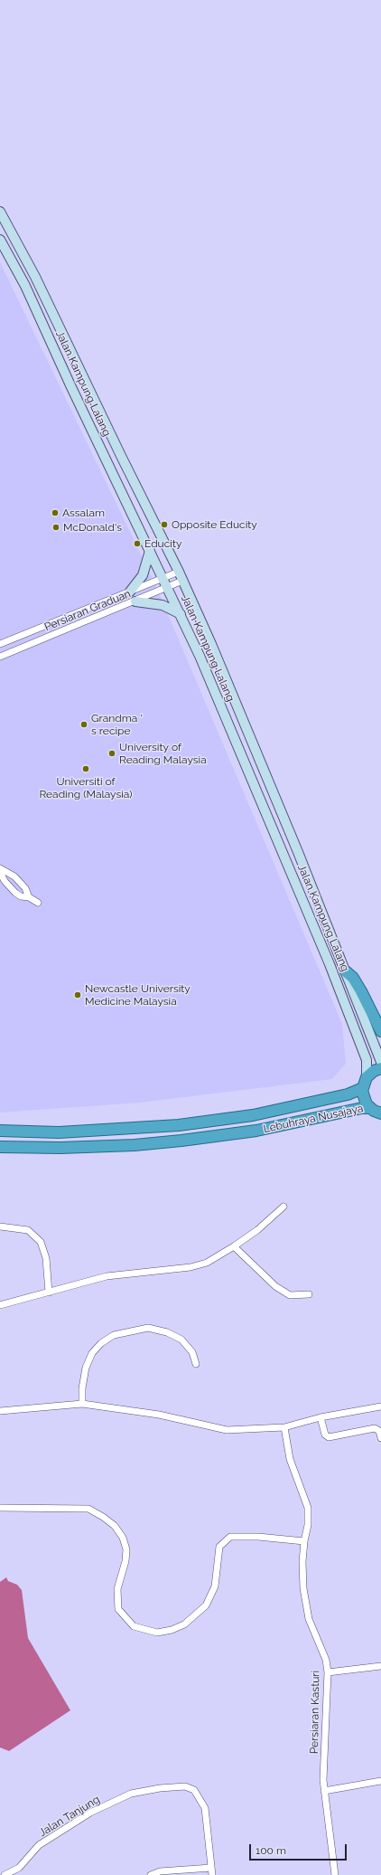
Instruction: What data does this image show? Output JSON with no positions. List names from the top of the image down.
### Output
{
  "streets": {
    "highway": ["Lebuhraya Nusajaya"],
    "main road": ["Jalan Kampung Lalang"],
    "street": ["Persiaran Graduan", "Persiaran Kasturi", "Jalan Tanjung"]
  },
  "crossings": [
    ["Jalan Kampung Lalang", "Persiaran Graduan"]
  ],
  "places": [
    "Assalam",
    "Opposite Educity",
    "McDonald's",
    "Educity",
    "Grandma ' s recipe",
    "University of Reading Malaysia",
    "Universiti of Reading (Malaysia)",
    "Newcastle University Medicine Malaysia"
  ],
  "scale_bar": "100 m"
}
